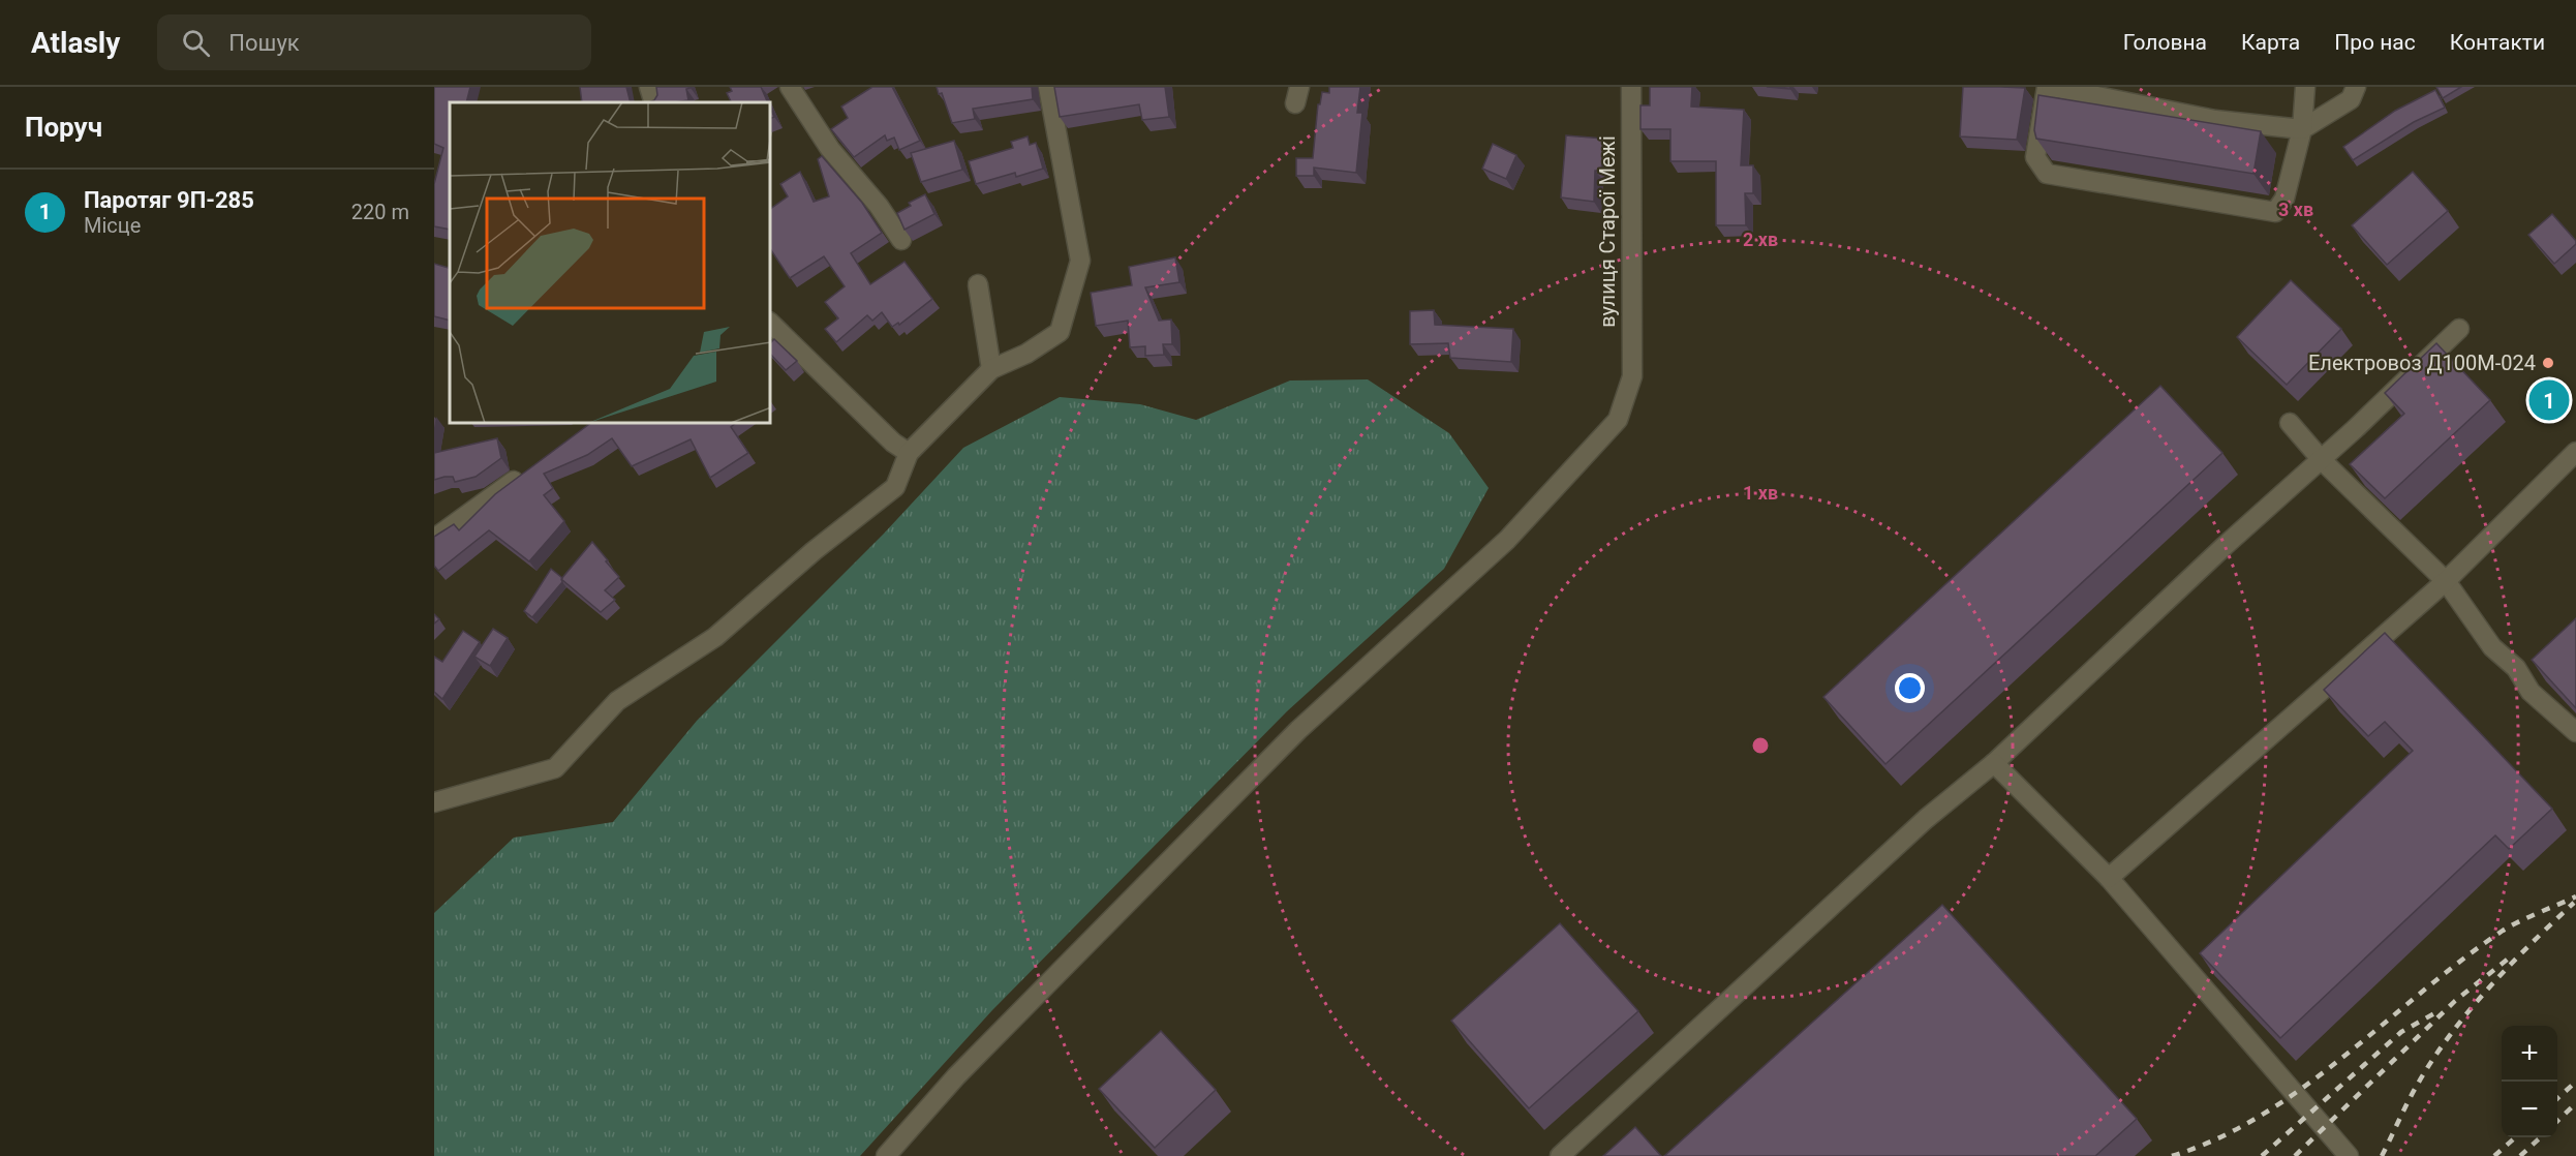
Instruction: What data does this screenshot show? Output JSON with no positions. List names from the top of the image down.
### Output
{
  "streets": {
    "street": ["вулиця Старої Межі"]
  },
  "places": ["Електровоз Д100М-024"],
  "page": {
    "header": "Atlasly",
    "search": "Пошук",
    "nav": [
      "Головна",
      "Карта",
      "Про нас",
      "Контакти"
    ],
    "heading": "Поруч",
    "list": [
      {
        "mark": "1",
        "name": "Паротяг 9П-285",
        "note": "Місце",
        "value": "220 m"
      }
    ],
    "pins": "1",
    "map_buttons": ["+", "−"]
  },
  "rings": ["3 хв", "2 хв", "1 хв"]
}
